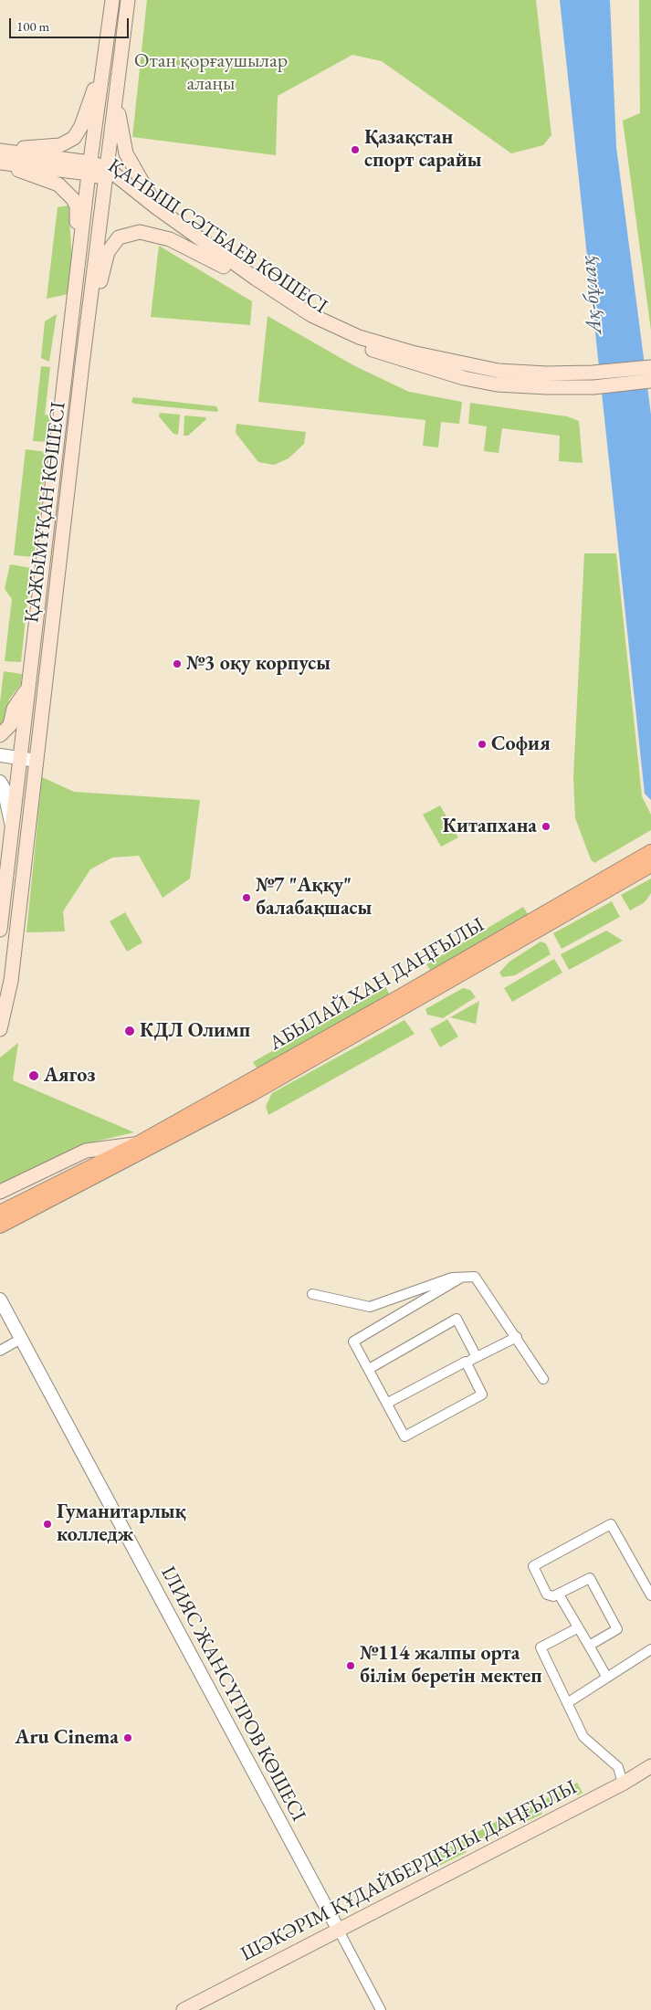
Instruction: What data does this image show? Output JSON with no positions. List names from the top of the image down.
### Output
{
  "streets": {
    "main road": [
      "ҚАНЫШ СӘТБАЕВ КӨШЕСІ",
      "ҚАЖЫМҰҚАН КӨШЕСІ",
      "АБЫЛАЙ ХАН ДАҢҒЫЛЫ",
      "ШӘКӘРІМ ҚҰДАЙБЕРДІҰЛЫ ДАҢҒЫЛЫ"
    ],
    "street": ["ІЛИЯС ЖАНСҮГІРОВ КӨШЕСІ"]
  },
  "crossings": [
    ["ҚАНЫШ СӘТБАЕВ КӨШЕСІ", "ҚАЖЫМҰҚАН КӨШЕСІ"],
    ["ІЛИЯС ЖАНСҮГІРОВ КӨШЕСІ", "ШӘКӘРІМ ҚҰДАЙБЕРДІҰЛЫ ДАҢҒЫЛЫ"]
  ],
  "water": ["Ақ-бұлақ"],
  "parks": ["Отан қорғаушылар алаңы"],
  "places": [
    "Қазақстан спорт сарайы",
    "№3 оқу корпусы",
    "София",
    "Китапхана",
    "№7 \"Аққу\" балабақшасы",
    "КДЛ Олимп",
    "Аягоз",
    "Гуманитарлық колледж",
    "№114 жалпы орта білім беретін мектеп",
    "Aru Cinema"
  ],
  "scale_bar": "100 m"
}
